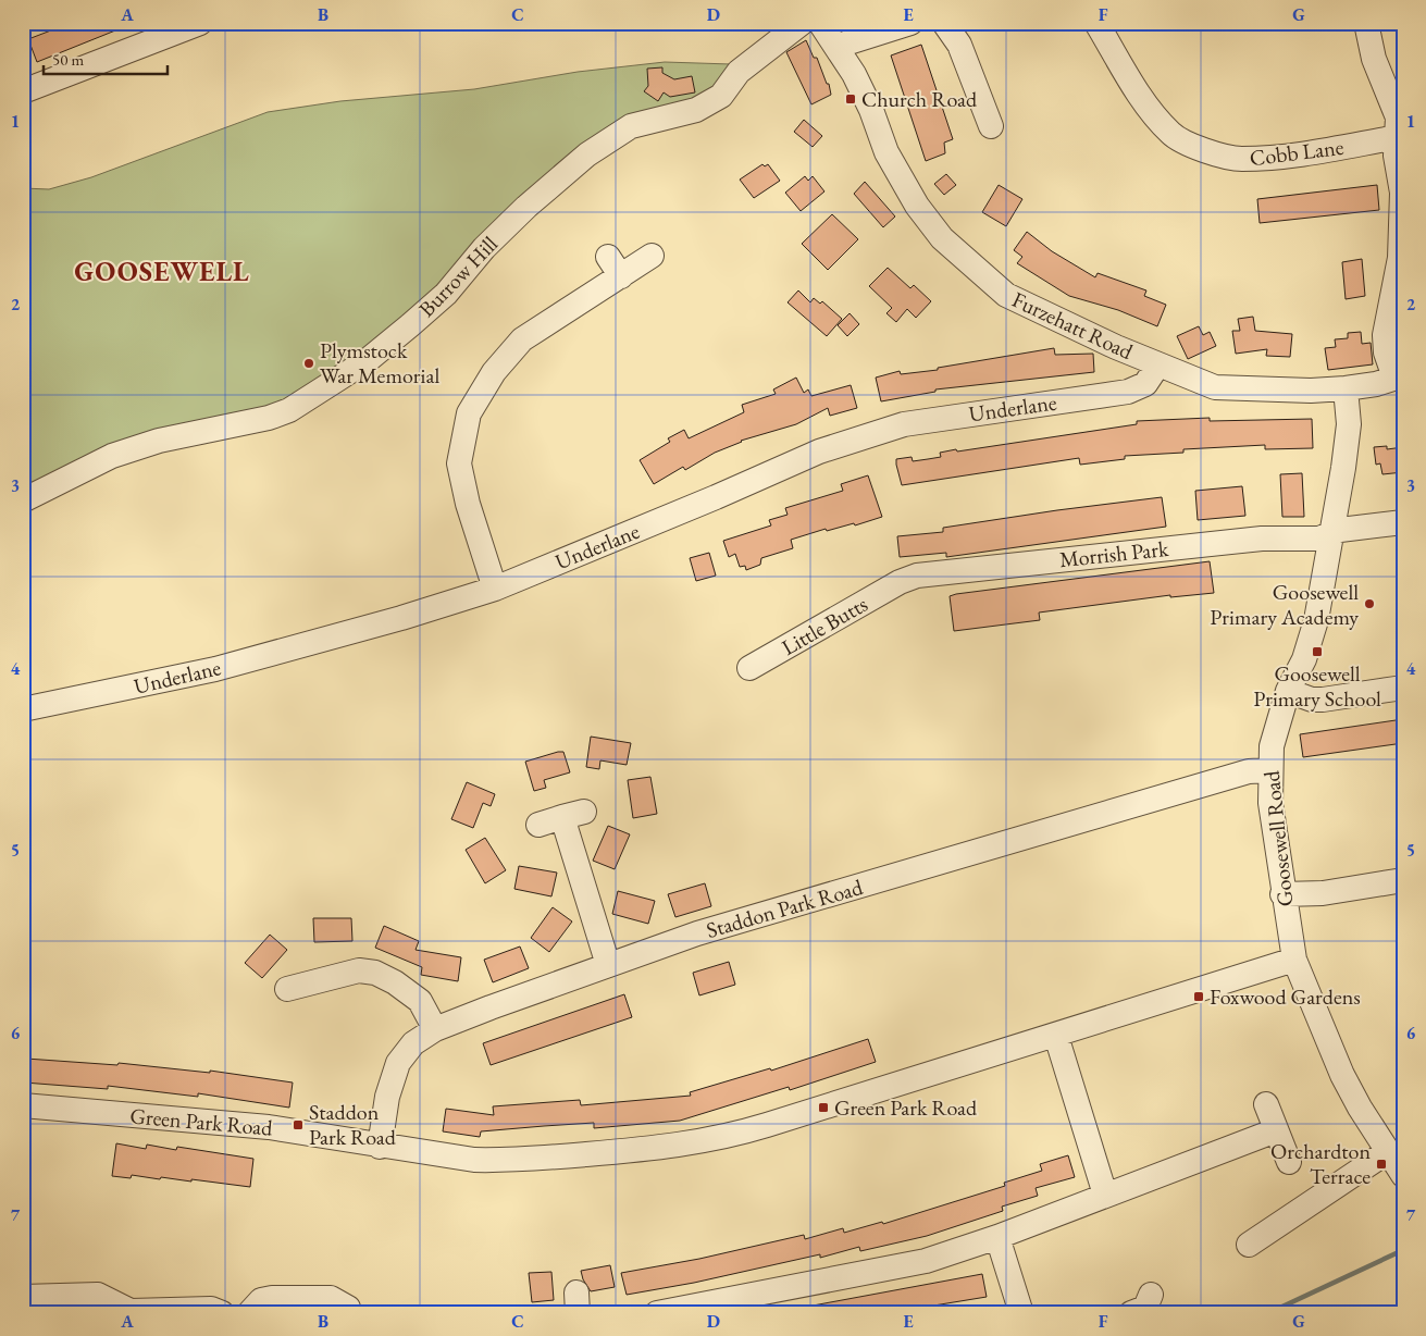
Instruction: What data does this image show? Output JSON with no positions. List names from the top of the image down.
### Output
{
  "streets": {
    "street": [
      "Cobb Lane",
      "Burrow Hill",
      "Furzehatt Road",
      "Underlane",
      "Morrish Park",
      "Little Butts",
      "Goosewell Road",
      "Staddon Park Road",
      "Green Park Road"
    ]
  },
  "crossings": [
    ["Furzehatt Road", "Underlane"],
    ["Furzehatt Road", "Goosewell Road"],
    ["Morrish Park", "Little Butts"],
    ["Morrish Park", "Goosewell Road"],
    ["Goosewell Road", "Staddon Park Road"],
    ["Goosewell Road", "Green Park Road"],
    ["Staddon Park Road", "Green Park Road"]
  ],
  "districts": ["GOOSEWELL"],
  "places": {
    "transit": [
      "Church Road",
      "Goosewell Primary School",
      "Foxwood Gardens",
      "Green Park Road",
      "Staddon Park Road",
      "Orchardton Terrace"
    ],
    "other": ["Plymstock War Memorial", "Goosewell Primary Academy"]
  },
  "scale_bar": "50 m",
  "grid": {
    "columns": [
      "A",
      "B",
      "C",
      "D",
      "E",
      "F",
      "G"
    ],
    "rows": [
      "1",
      "2",
      "3",
      "4",
      "5",
      "6",
      "7"
    ]
  }
}
